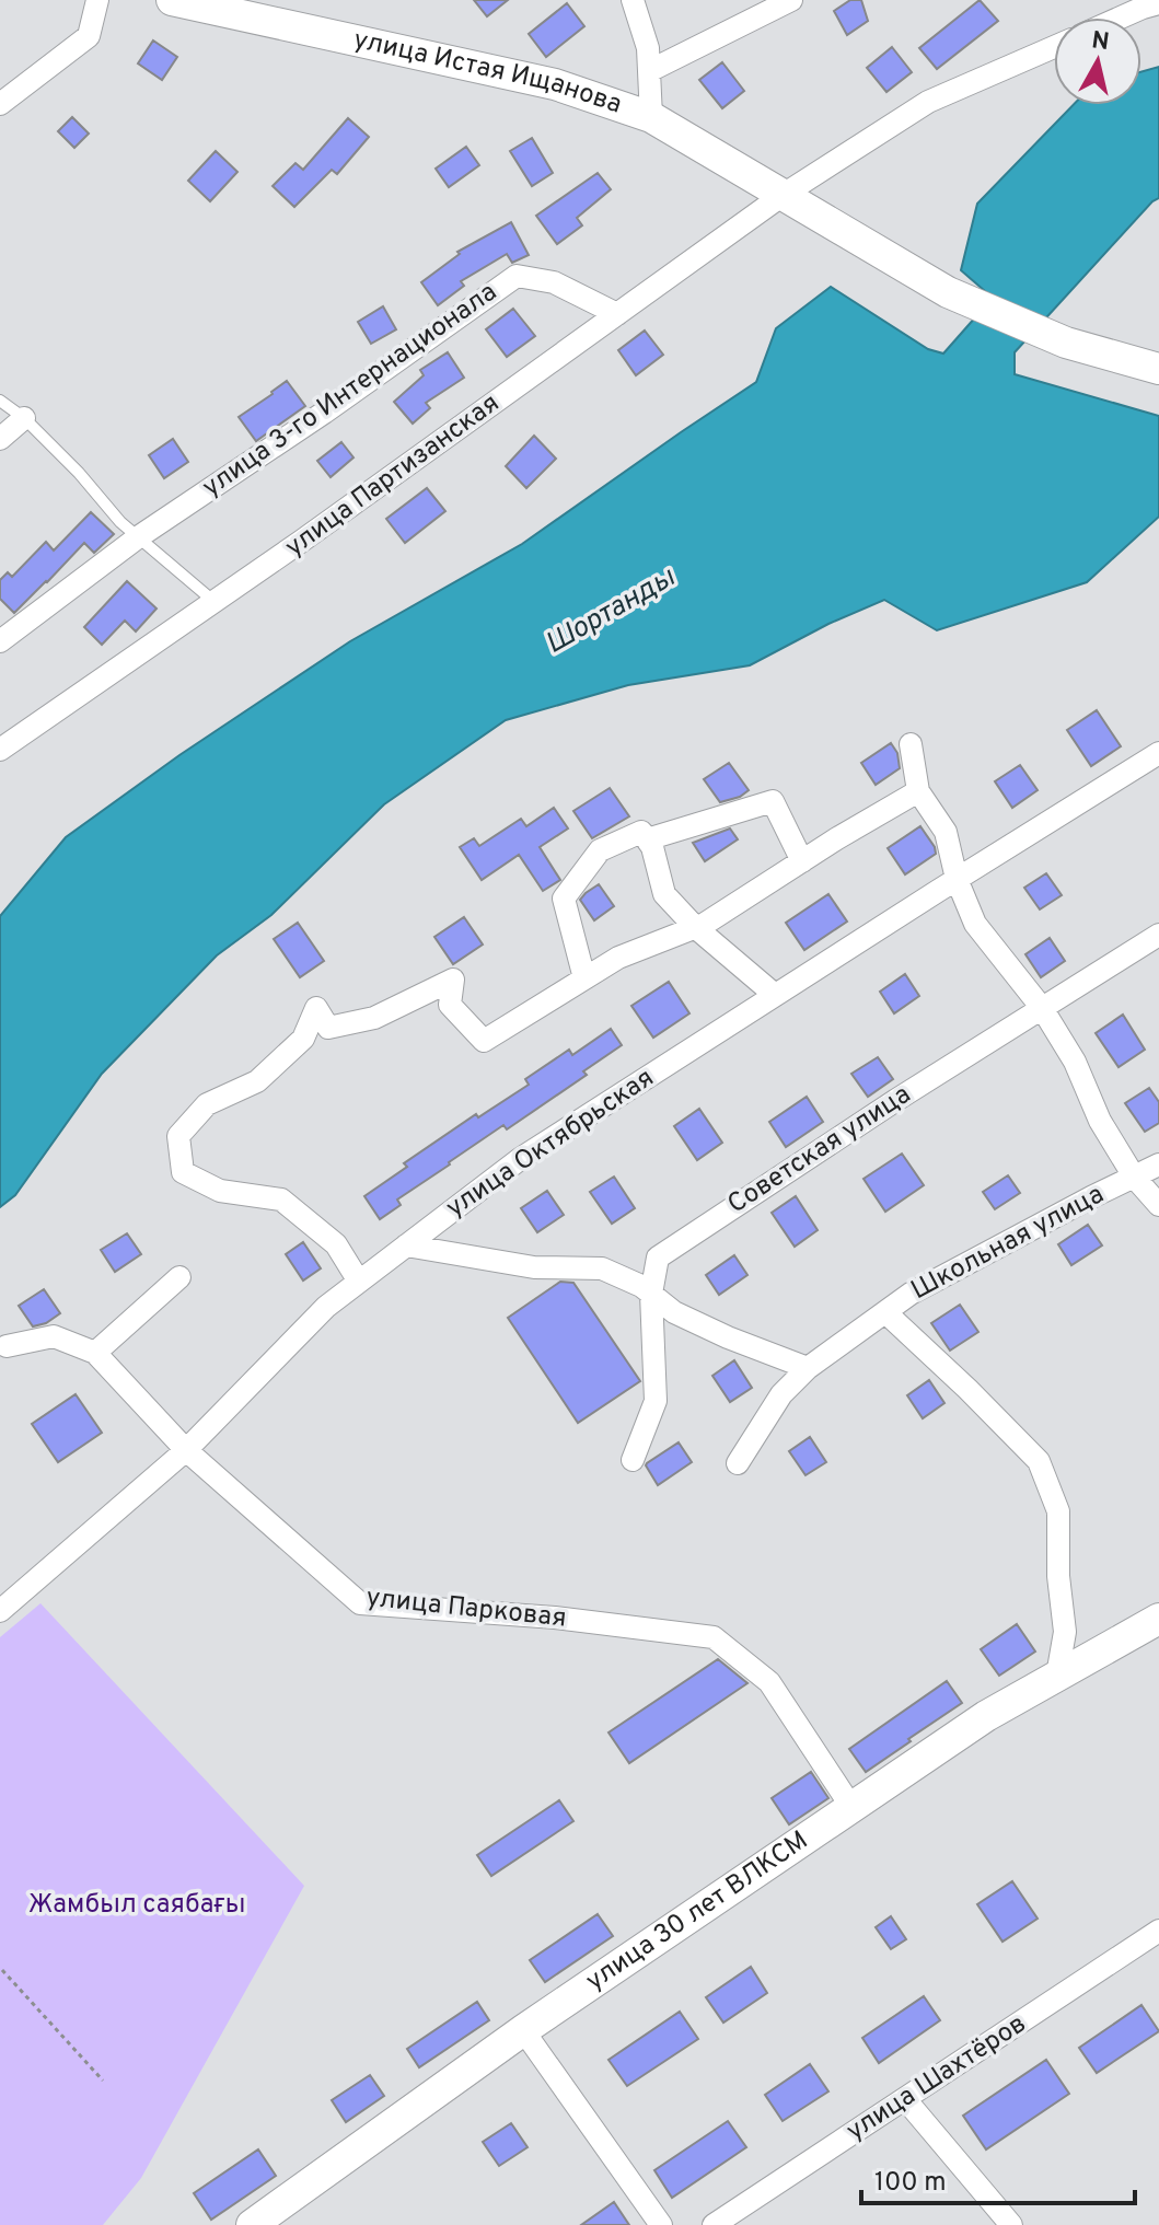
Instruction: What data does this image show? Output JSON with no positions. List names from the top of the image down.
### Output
{
  "streets": {
    "street": [
      "улица Истая Ищанова",
      "улица 3-го Интернационала",
      "улица Партизанская",
      "улица Октябрьская",
      "Советская улица",
      "Школьная улица",
      "улица Парковая",
      "улица 30 лет ВЛКСМ",
      "улица Шахтёров"
    ]
  },
  "crossings": [
    ["улица Истая Ищанова", "улица Партизанская"],
    ["улица 3-го Интернационала", "улица Партизанская"],
    ["улица Октябрьская", "улица Парковая"],
    ["Школьная улица", "улица 30 лет ВЛКСМ"],
    ["улица Парковая", "улица 30 лет ВЛКСМ"]
  ],
  "water": ["Шортанды"],
  "parks": ["Жамбыл саябағы"],
  "scale_bar": "100 m",
  "north": "top"
}
